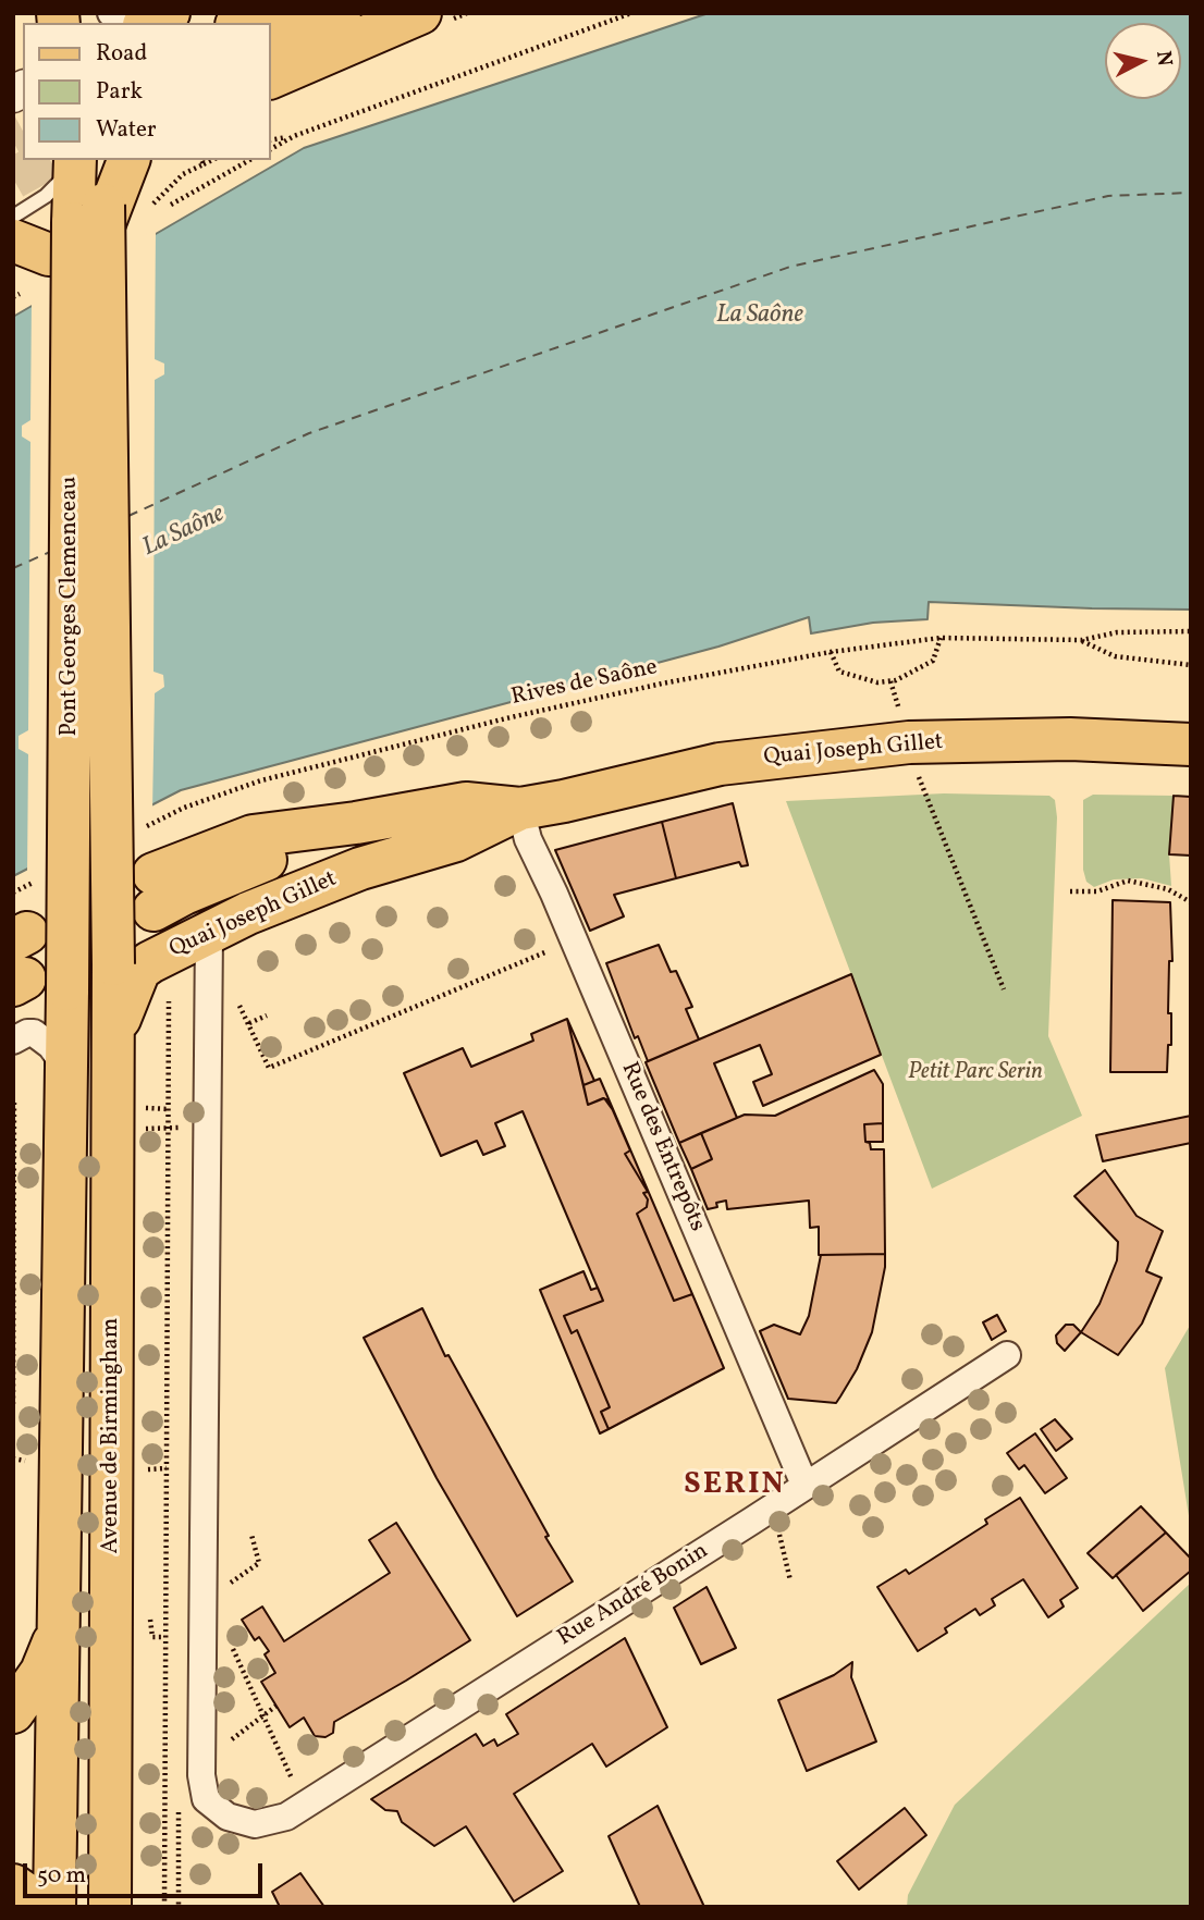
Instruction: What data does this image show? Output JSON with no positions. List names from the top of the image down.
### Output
{
  "streets": {
    "main road": ["Pont Georges Clemenceau", "Quai Joseph Gillet", "Avenue de Birmingham"],
    "street": ["Rue des Entrepôts", "Rue André Bonin"],
    "path": ["Rives de Saône"]
  },
  "crossings": [
    ["Pont Georges Clemenceau", "Avenue de Birmingham"],
    ["Quai Joseph Gillet", "Rue des Entrepôts"],
    ["Quai Joseph Gillet", "Avenue de Birmingham"],
    ["Quai Joseph Gillet", "Rue André Bonin"],
    ["Rue des Entrepôts", "Rue André Bonin"]
  ],
  "districts": ["SERIN"],
  "water": ["La Saône"],
  "parks": ["Petit Parc Serin"],
  "legend": ["Road", "Park", "Water"],
  "scale_bar": "50 m",
  "north": "right"
}
